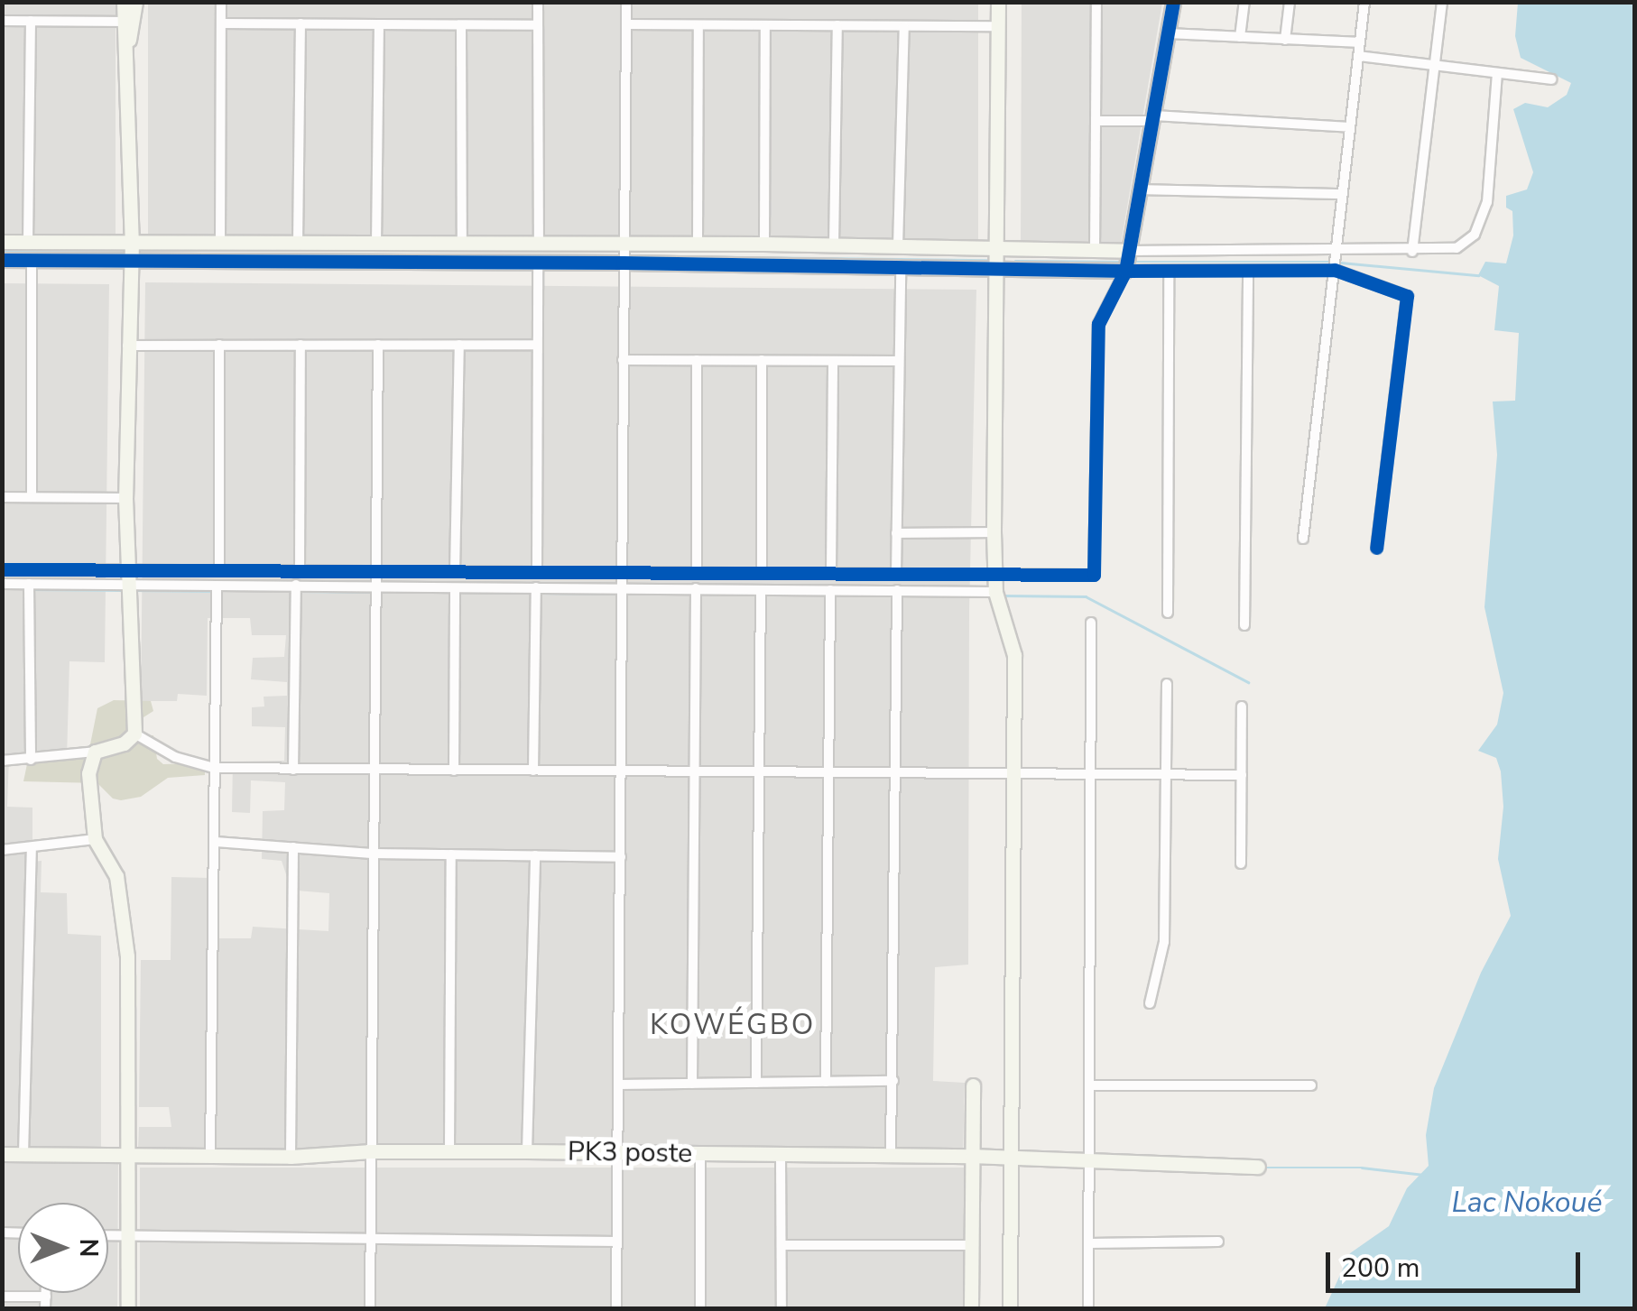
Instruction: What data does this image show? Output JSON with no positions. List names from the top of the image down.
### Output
{
  "streets": {
    "street": ["PK3 poste"]
  },
  "districts": ["KOWÉGBO"],
  "water": ["Lac Nokoué"],
  "scale_bar": "200 m",
  "north": "right"
}
